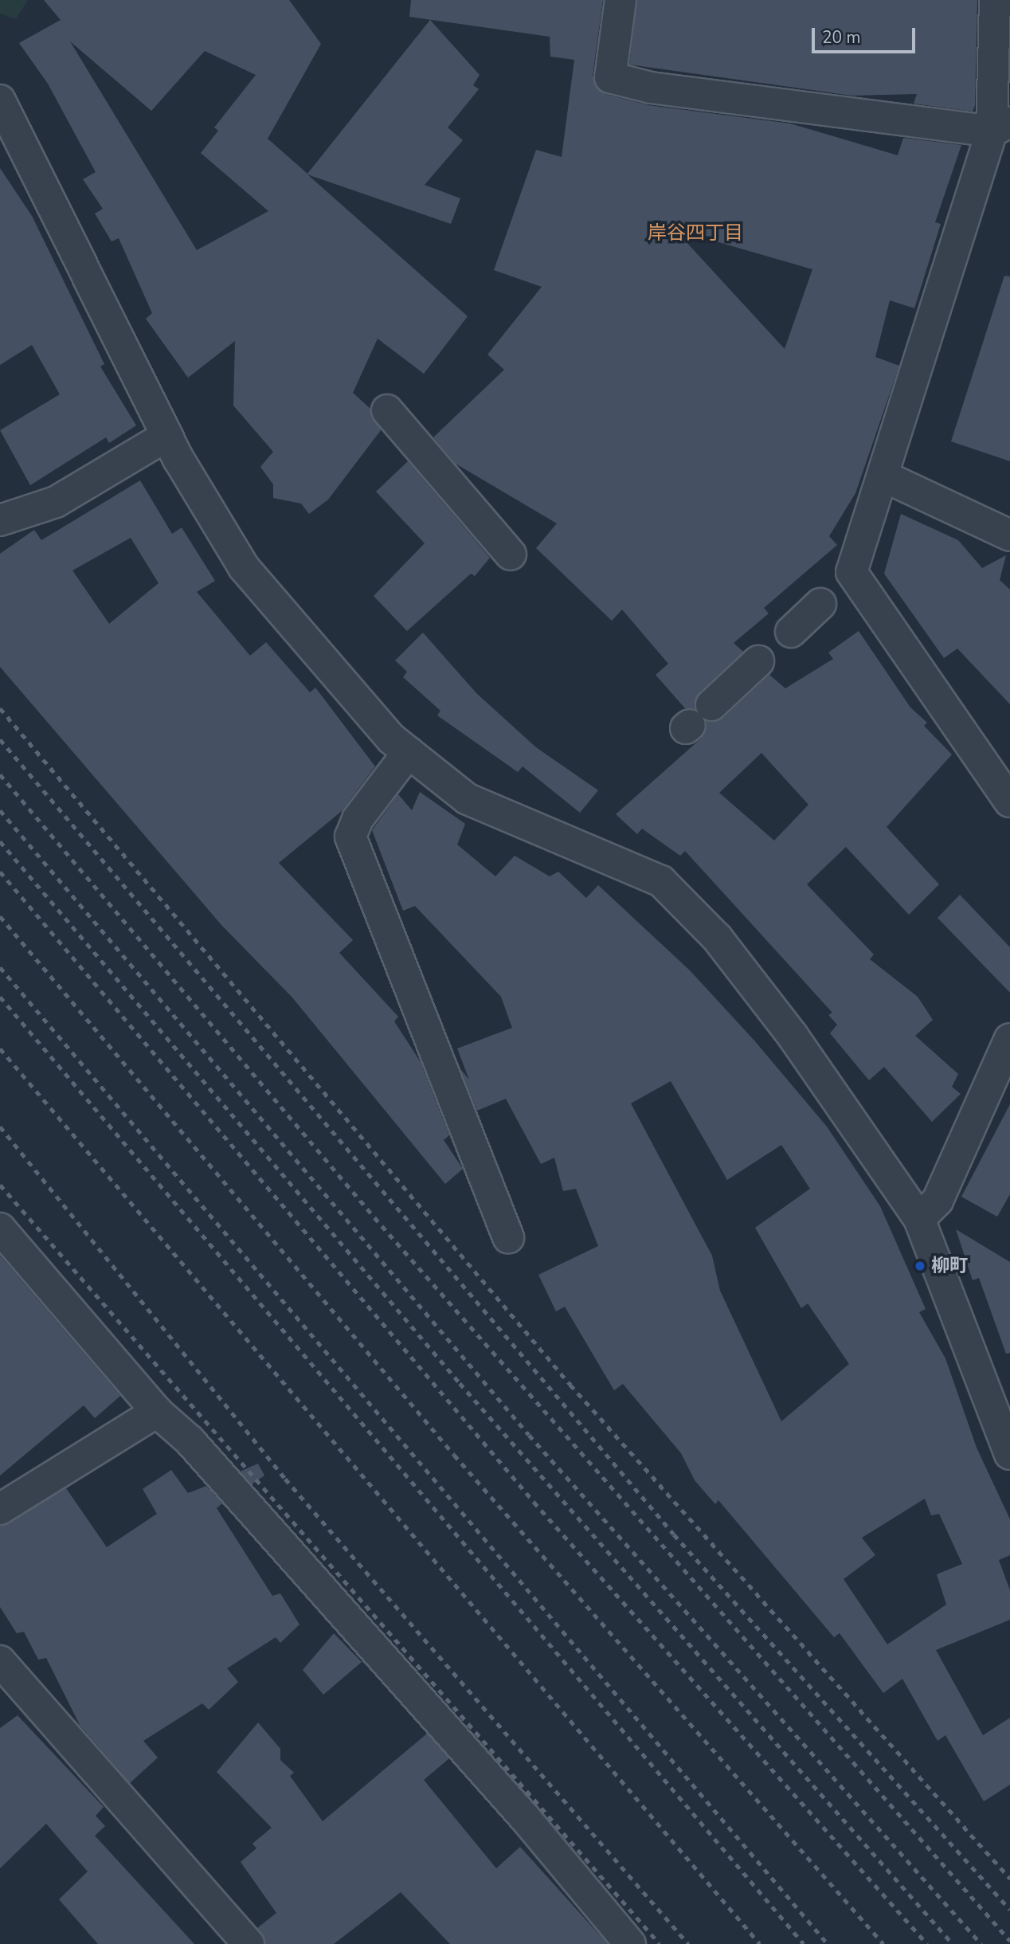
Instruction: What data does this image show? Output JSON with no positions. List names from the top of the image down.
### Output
{
  "districts": ["岸谷四丁目"],
  "places": ["柳町"],
  "scale_bar": "20 m"
}
